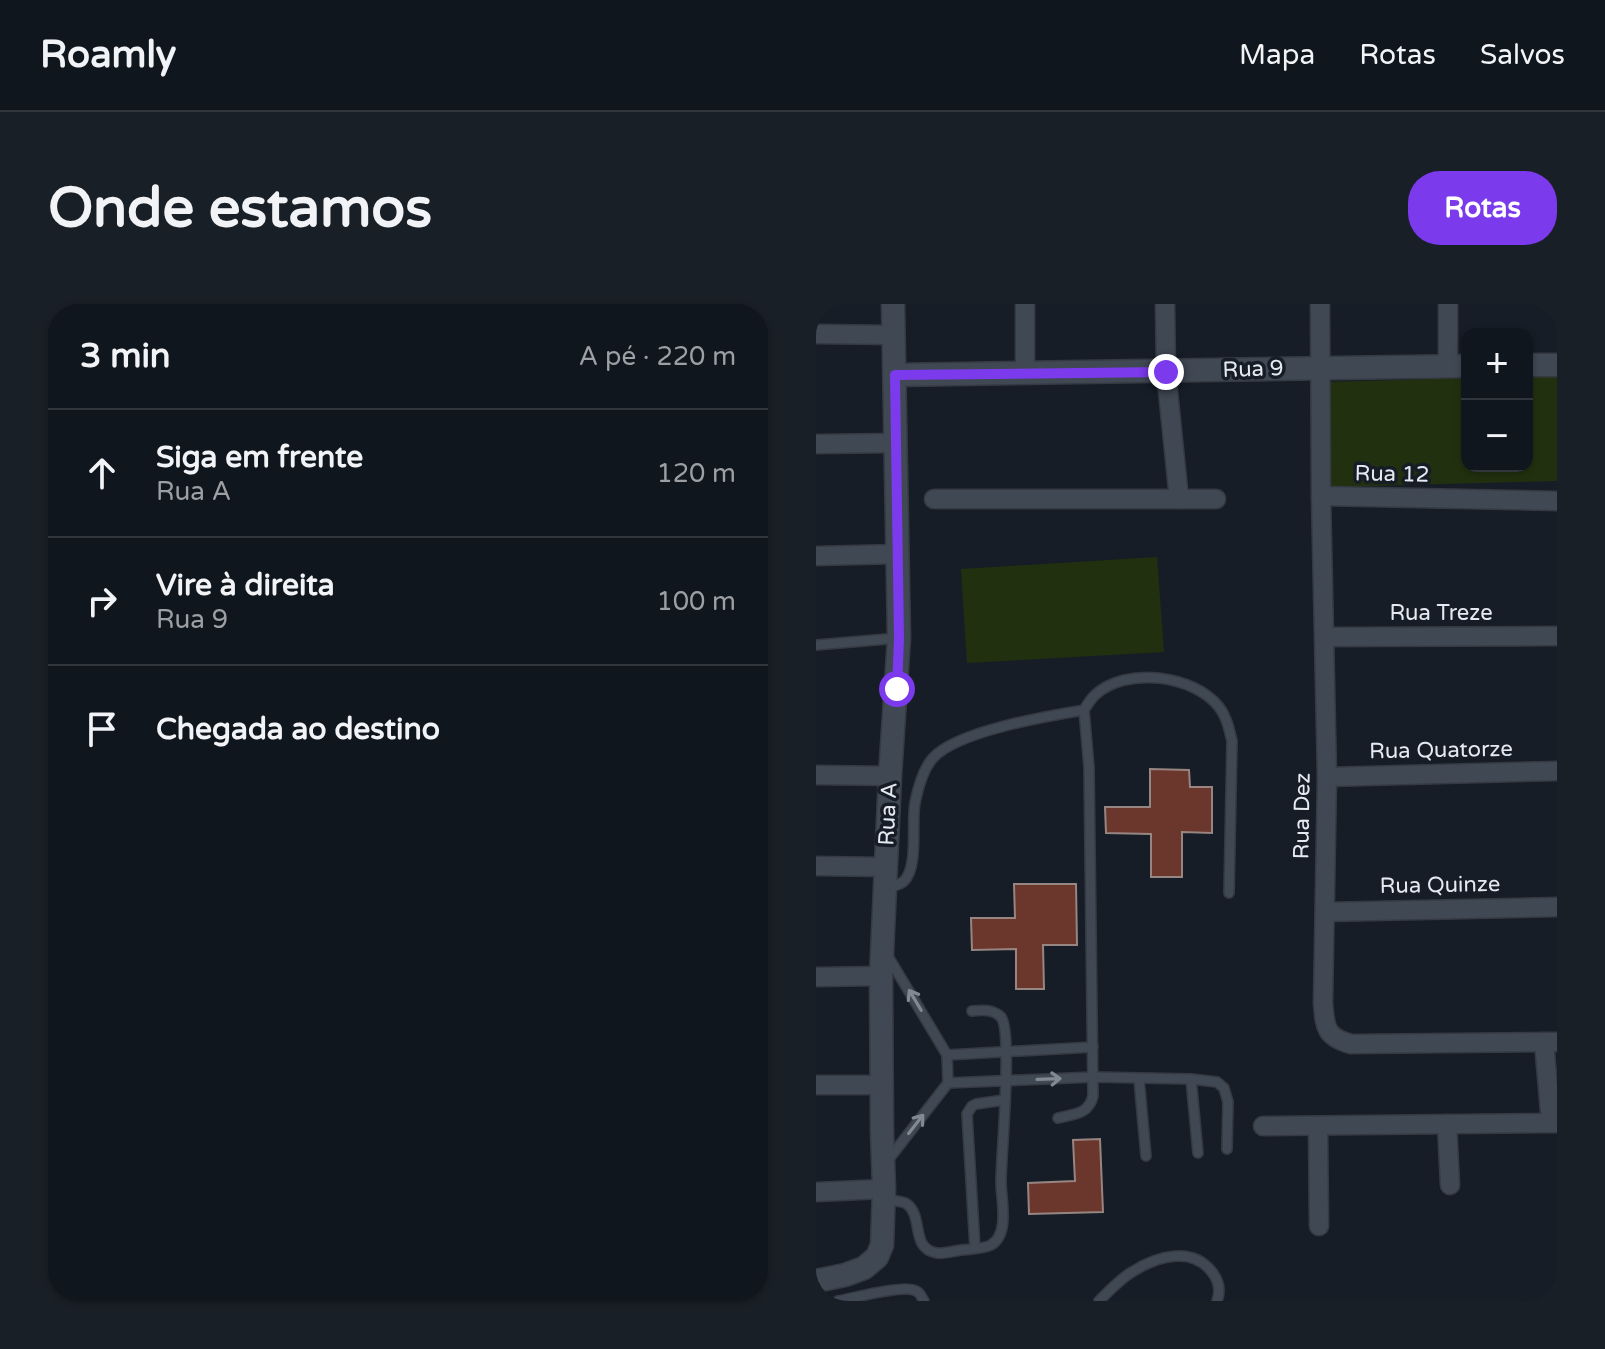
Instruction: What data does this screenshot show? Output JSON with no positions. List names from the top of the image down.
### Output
{
  "streets": {
    "street": [
      "Rua 9",
      "Rua 12",
      "Rua Treze",
      "Rua Quatorze",
      "Rua A",
      "Rua Dez",
      "Rua Quinze"
    ]
  },
  "crossings": [
    ["Rua 9", "Rua A"],
    ["Rua 9", "Rua Dez"],
    ["Rua 12", "Rua Dez"],
    ["Rua Treze", "Rua Dez"],
    ["Rua Quatorze", "Rua Dez"],
    ["Rua Dez", "Rua Quinze"]
  ],
  "page": {
    "header": "Roamly",
    "nav": ["Mapa", "Rotas", "Salvos"],
    "buttons": "Rotas",
    "title": "Onde estamos",
    "heading": ["3 min", "A pé · 220 m"],
    "map_buttons": ["+", "−"],
    "list": [
      ["Siga em frente", "Rua A", "120 m"],
      ["Vire à direita", "Rua 9", "100 m"],
      "Chegada ao destino"
    ]
  }
}
